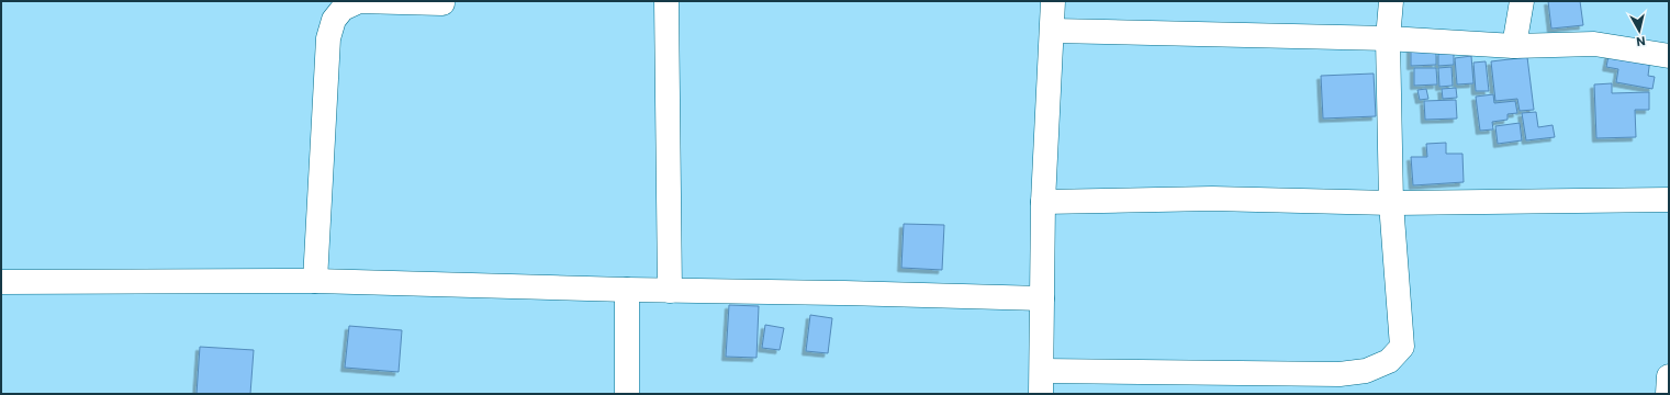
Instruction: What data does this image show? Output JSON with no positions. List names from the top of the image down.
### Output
{
  "north": "bottom"
}
